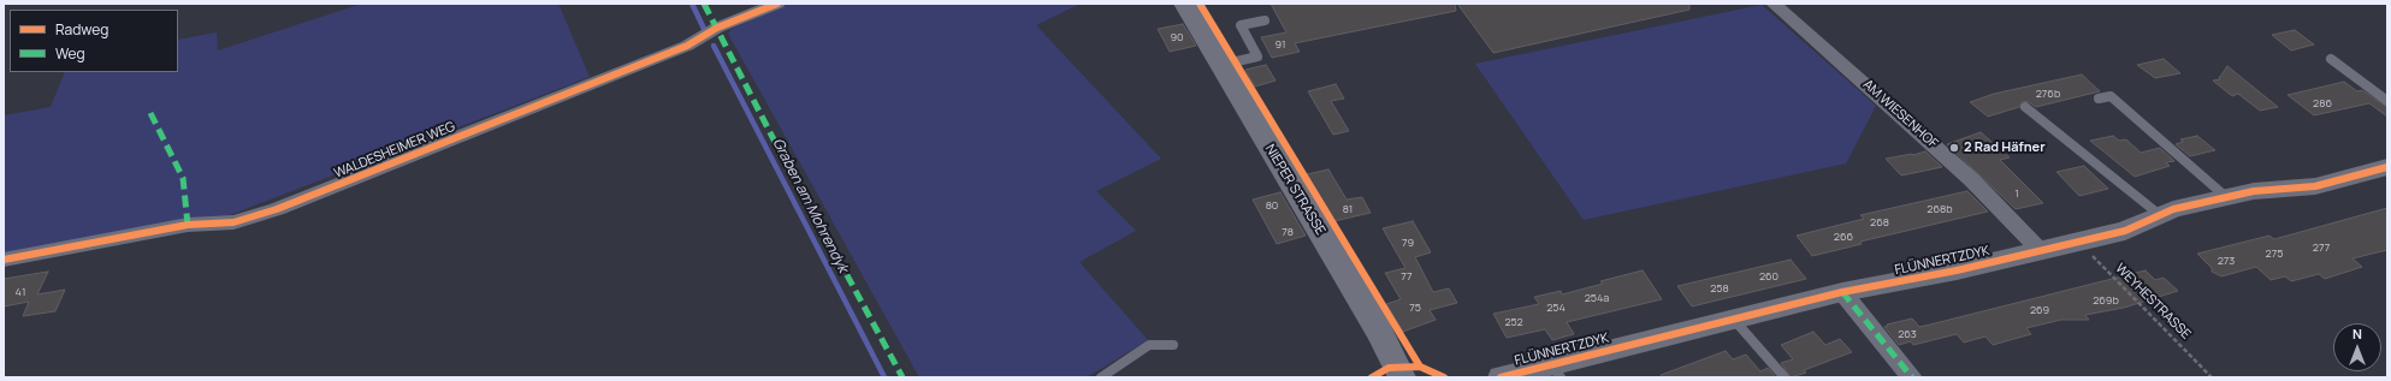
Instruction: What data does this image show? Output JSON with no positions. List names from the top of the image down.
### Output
{
  "streets": {
    "main road": ["NIEPER STRASSE"],
    "street": ["AM WIESENHOF", "WALDESHEIMER WEG", "FLÜNNERTZDYK"],
    "path": ["WEYHESTRASSE"]
  },
  "crossings": [
    ["AM WIESENHOF", "FLÜNNERTZDYK"],
    ["FLÜNNERTZDYK", "WEYHESTRASSE"]
  ],
  "water": ["Graben am Mohrendyk"],
  "places": ["2 Rad Häfner"],
  "house_numbers": [
    "90",
    "91",
    "276b",
    "286",
    "1",
    "80",
    "81",
    "268b",
    "268",
    "78",
    "266",
    "79",
    "277",
    "275",
    "273",
    "77",
    "260",
    "258",
    "41",
    "254a",
    "269b",
    "75",
    "254",
    "269",
    "252",
    "263"
  ],
  "legend": ["Radweg", "Weg"],
  "north": "top"
}
